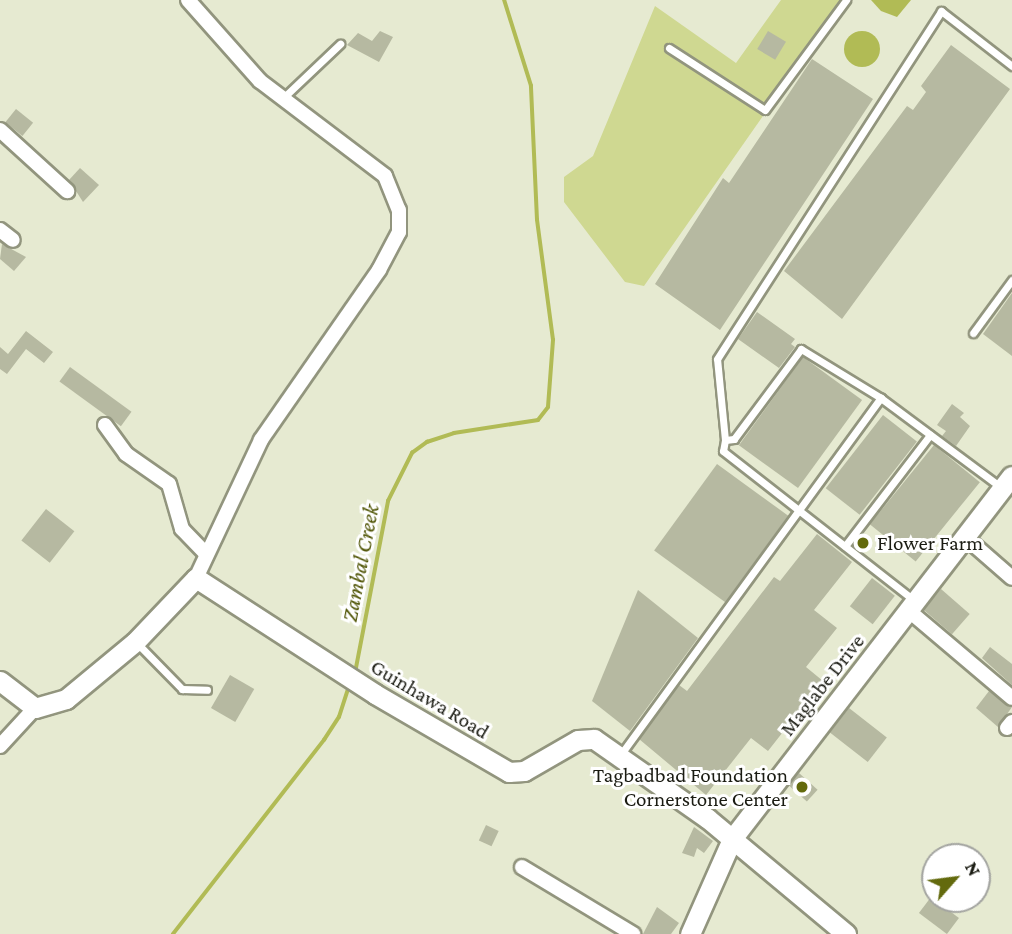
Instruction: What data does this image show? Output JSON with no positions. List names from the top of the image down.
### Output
{
  "streets": {
    "street": ["Maglabe Drive", "Guinhawa Road"]
  },
  "crossings": [
    ["Maglabe Drive", "Guinhawa Road"]
  ],
  "water": ["Zambal Creek"],
  "places": ["Flower Farm", "Tagbadbad Foundation Cornerstone Center"],
  "north": "top right"
}
